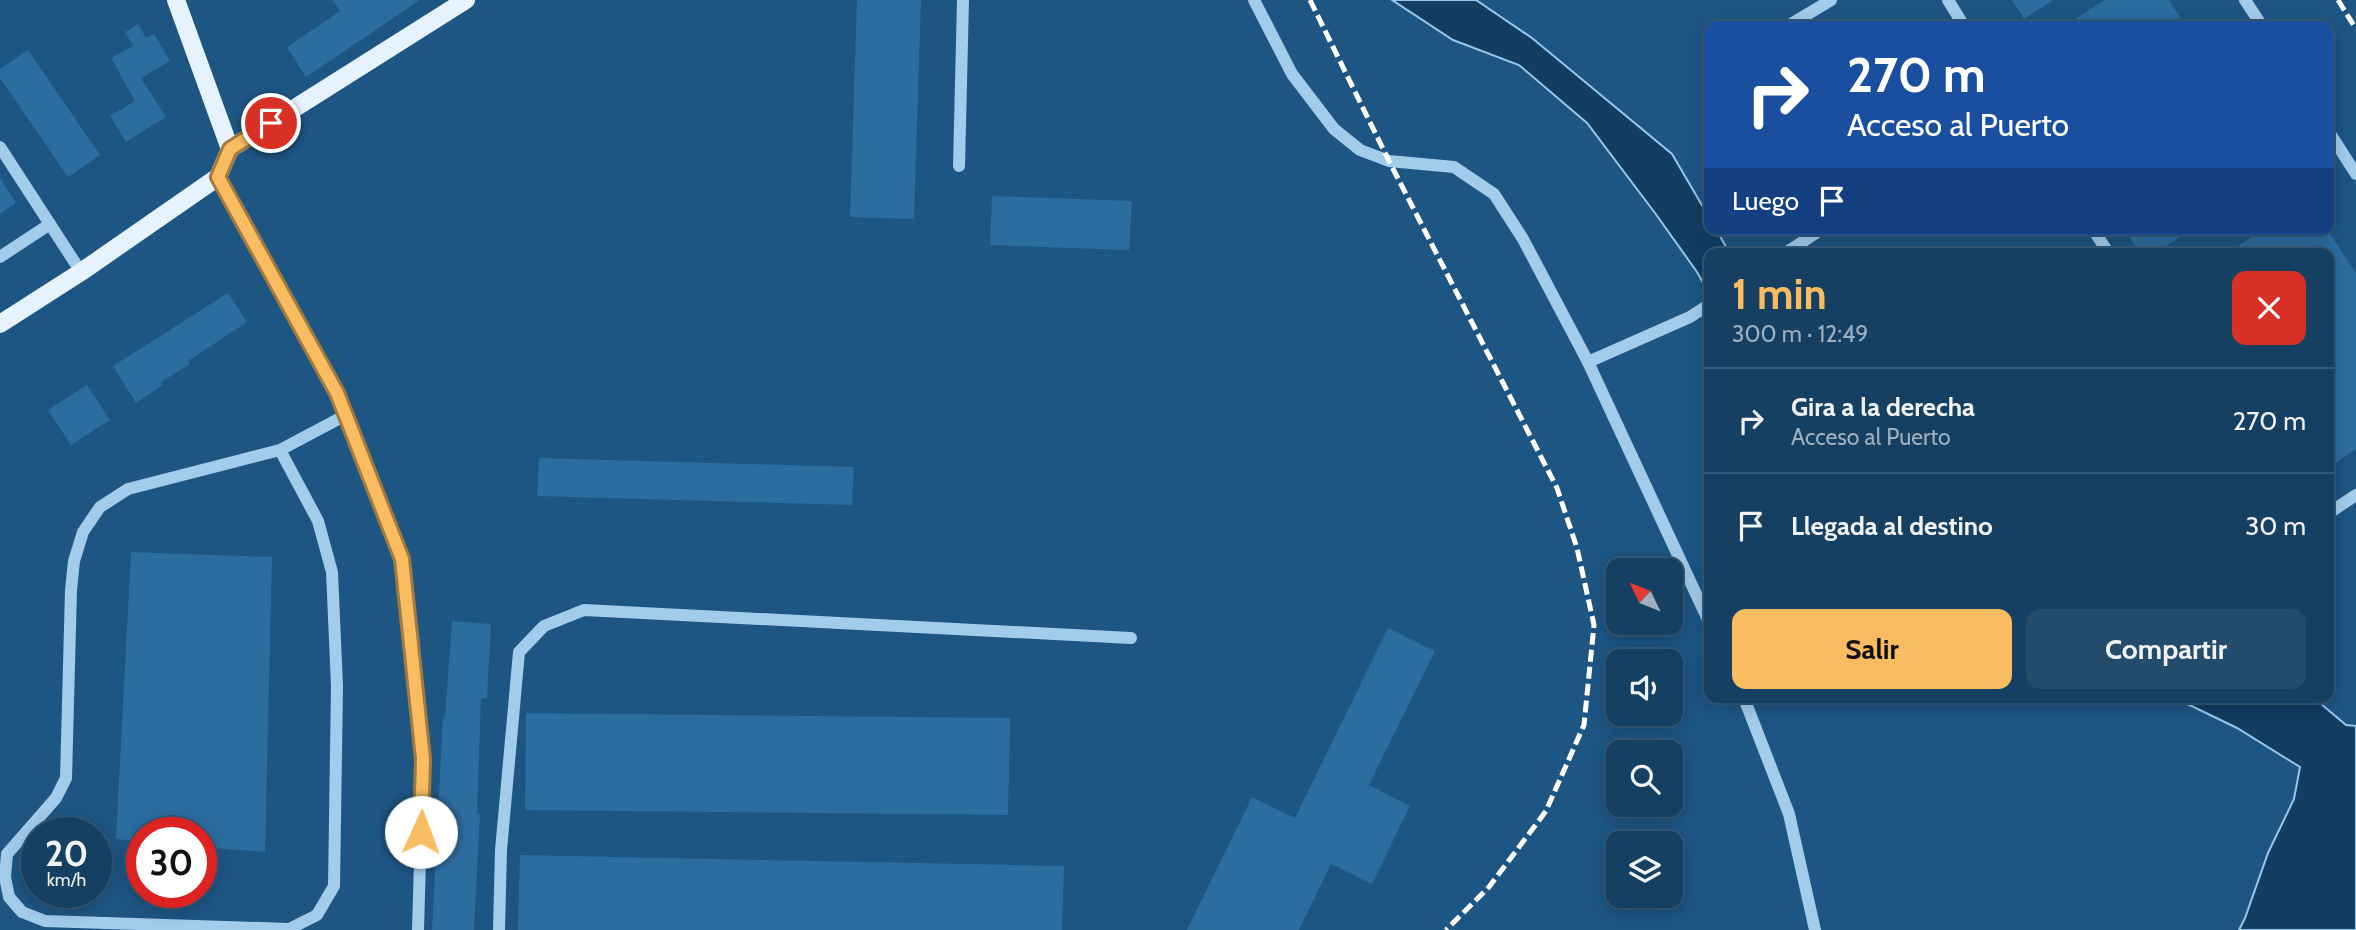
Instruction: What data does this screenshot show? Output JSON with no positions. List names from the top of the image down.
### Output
{
  "north": "top left",
  "page": {
    "turn": ["270 m", "Acceso al Puerto"],
    "then": "Luego",
    "heading": ["1 min", "300 m · 12:49"],
    "list": [
      {
        "name": "Gira a la derecha",
        "note": "Acceso al Puerto",
        "value": "270 m"
      },
      {
        "name": "Llegada al destino",
        "value": "30 m"
      }
    ],
    "buttons": ["Salir", "Compartir"],
    "speed": "20 km/h",
    "limit": "30"
  }
}
